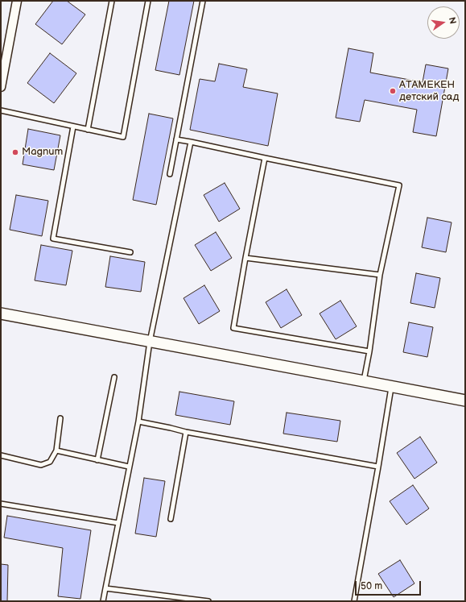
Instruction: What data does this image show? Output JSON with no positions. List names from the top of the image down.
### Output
{
  "places": ["АТАМЕКЕН детский сад", "Magnum"],
  "scale_bar": "50 m",
  "north": "right"
}
